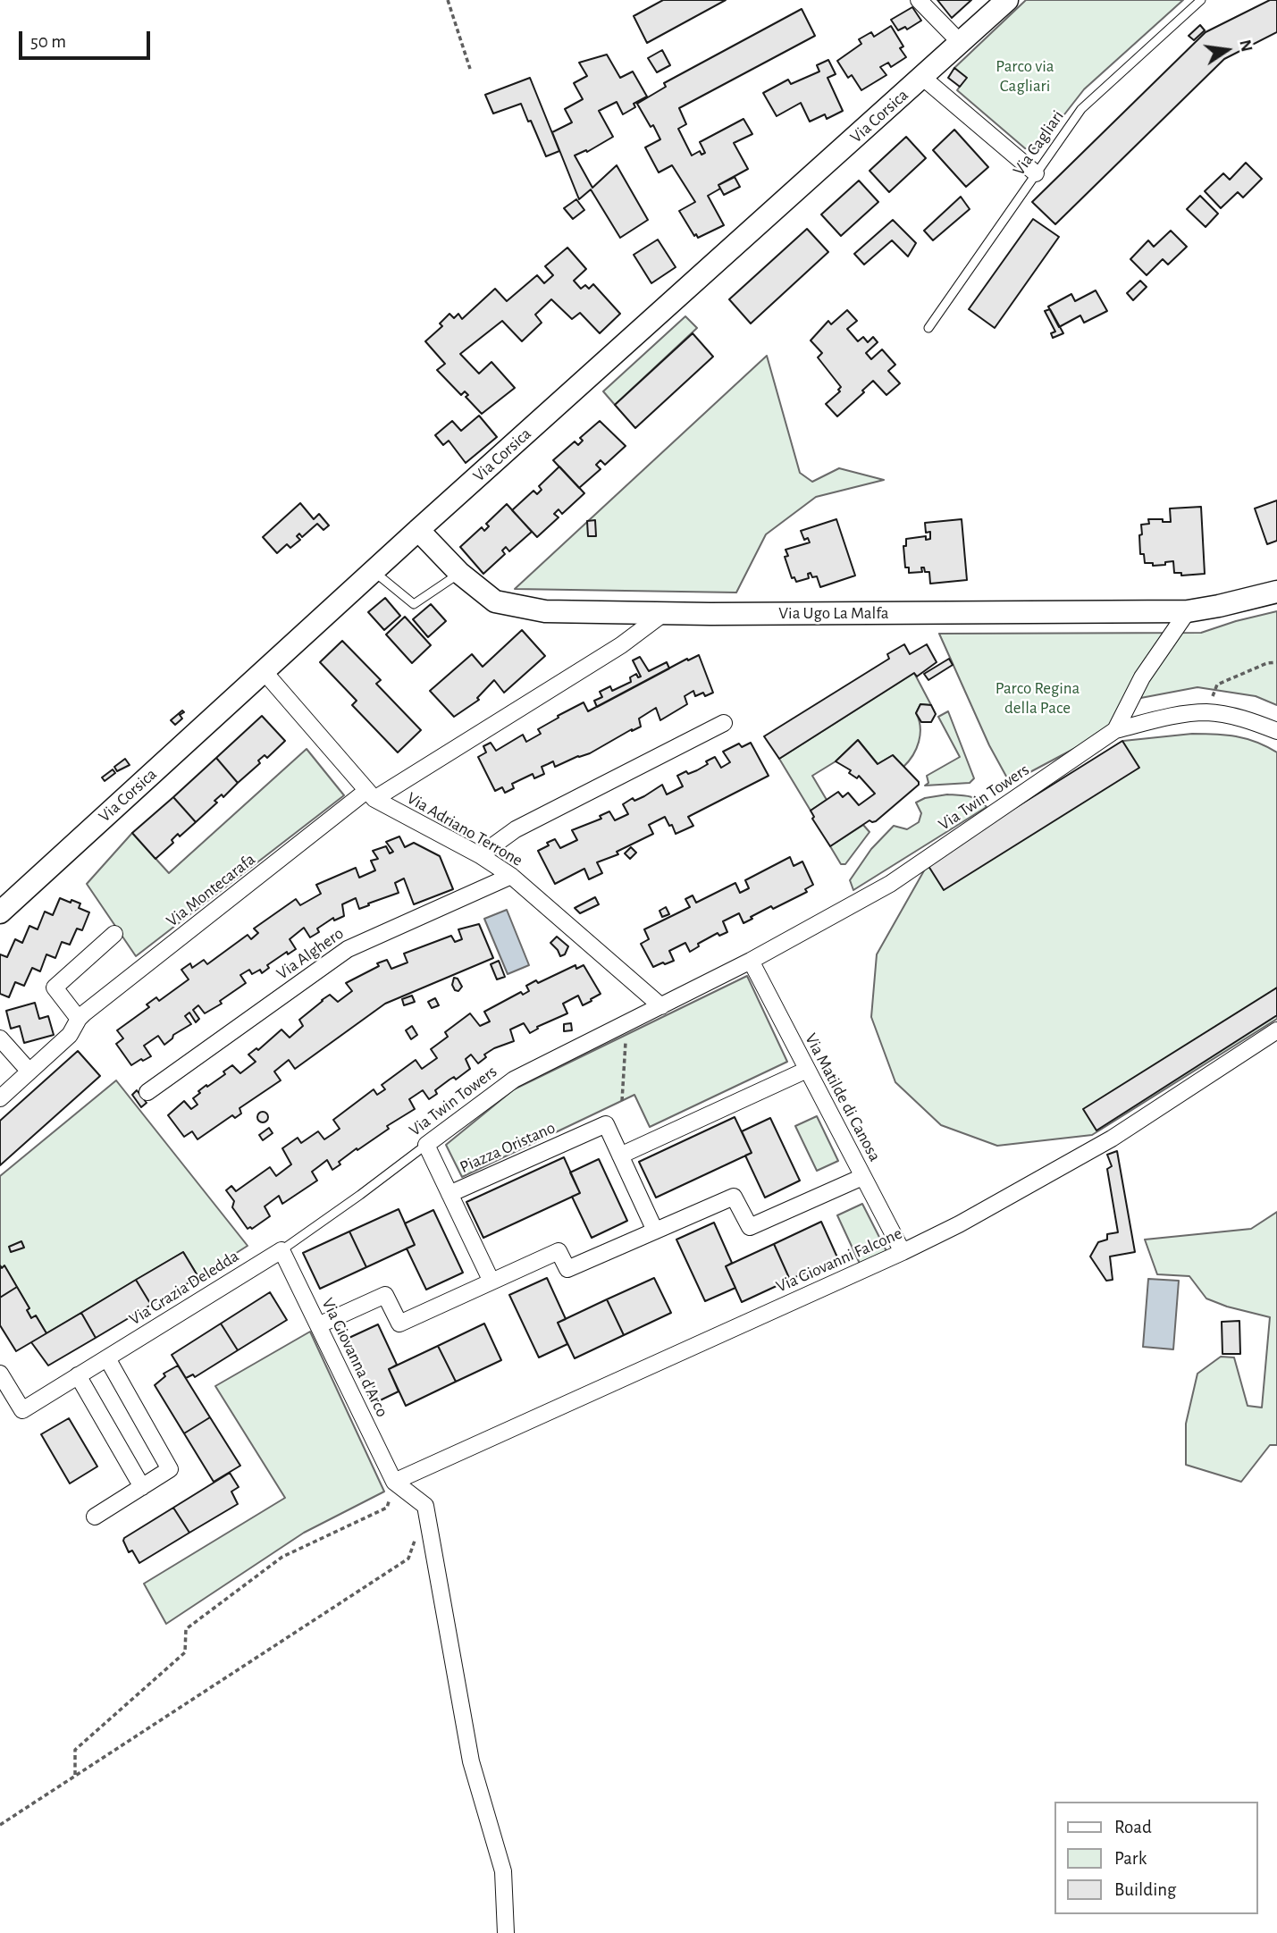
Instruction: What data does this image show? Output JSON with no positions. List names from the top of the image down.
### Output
{
  "streets": {
    "street": [
      "Via Corsica",
      "Via Ugo La Malfa",
      "Via Twin Towers",
      "Via Adriano Terrone",
      "Via Montecarafa",
      "Via Alghero",
      "Via Matilde di Canosa",
      "Piazza Oristano",
      "Via Giovanni Falcone",
      "Via Grazia Deledda",
      "Via Giovanna d'Arco"
    ],
    "lane": ["Via Cagliari"]
  },
  "crossings": [
    ["Via Corsica", "Via Ugo La Malfa"],
    ["Via Corsica", "Via Adriano Terrone"],
    ["Via Ugo La Malfa", "Via Twin Towers"],
    ["Via Ugo La Malfa", "Via Montecarafa"],
    ["Via Twin Towers", "Via Adriano Terrone"],
    ["Via Twin Towers", "Via Matilde di Canosa"],
    ["Via Twin Towers", "Via Grazia Deledda"],
    ["Via Twin Towers", "Via Giovanna d'Arco"],
    ["Via Adriano Terrone", "Via Montecarafa"],
    ["Via Adriano Terrone", "Via Alghero"],
    ["Via Matilde di Canosa", "Via Giovanni Falcone"],
    ["Via Giovanni Falcone", "Via Giovanna d'Arco"],
    ["Via Grazia Deledda", "Via Giovanna d'Arco"]
  ],
  "parks": ["Parco via Cagliari", "Parco Regina della Pace"],
  "legend": ["Road", "Park", "Building"],
  "scale_bar": "50 m",
  "north": "right"
}
